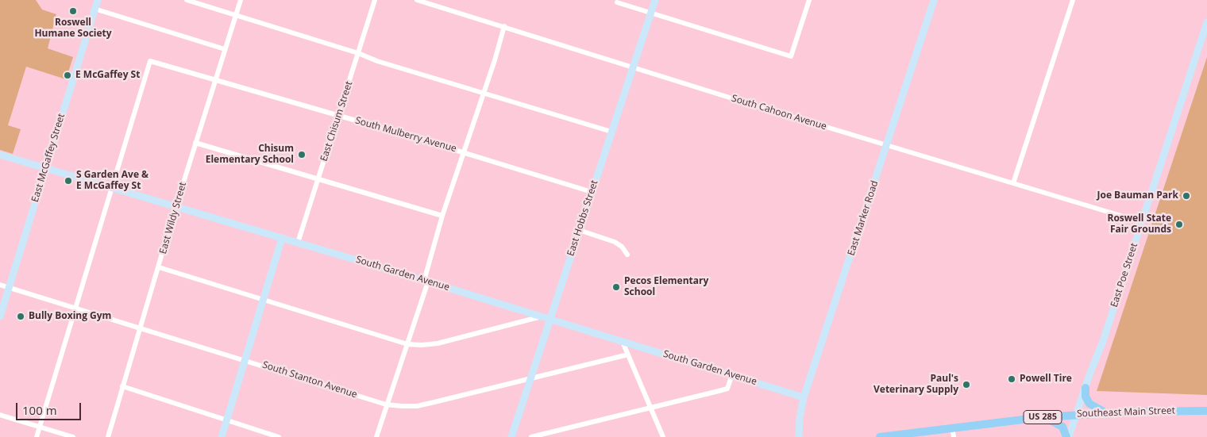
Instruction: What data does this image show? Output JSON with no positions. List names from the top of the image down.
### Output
{
  "streets": {
    "main road": ["Southeast Main Street", "US 285"],
    "street": [
      "South Cahoon Avenue",
      "East Chisum Street",
      "South Mulberry Avenue",
      "East McGaffey Street",
      "East Wildy Street",
      "East Hobbs Street",
      "East Marker Road",
      "South Garden Avenue",
      "East Poe Street",
      "South Stanton Avenue"
    ]
  },
  "crossings": [
    ["South Cahoon Avenue", "East Hobbs Street"],
    ["South Cahoon Avenue", "East Marker Road"],
    ["South Cahoon Avenue", "East Poe Street"],
    ["East Chisum Street", "South Mulberry Avenue"],
    ["East Chisum Street", "South Garden Avenue"],
    ["South Mulberry Avenue", "East Wildy Street"],
    ["South Mulberry Avenue", "East Hobbs Street"],
    ["South Mulberry Avenue", "South Garden Avenue"],
    ["East McGaffey Street", "South Garden Avenue"],
    ["East McGaffey Street", "South Stanton Avenue"],
    ["East Wildy Street", "South Garden Avenue"],
    ["East Wildy Street", "South Stanton Avenue"],
    ["East Hobbs Street", "South Garden Avenue"],
    ["East Hobbs Street", "South Stanton Avenue"],
    ["East Marker Road", "South Garden Avenue"],
    ["East Poe Street", "Southeast Main Street"]
  ],
  "places": [
    "Roswell Humane Society",
    "E McGaffey St",
    "Chisum Elementary School",
    "S Garden Ave & E McGaffey St",
    "Joe Bauman Park",
    "Roswell State Fair Grounds",
    "Pecos Elementary School",
    "Bully Boxing Gym",
    "Powell Tire",
    "Paul's Veterinary Supply"
  ],
  "scale_bar": "100 m"
}
